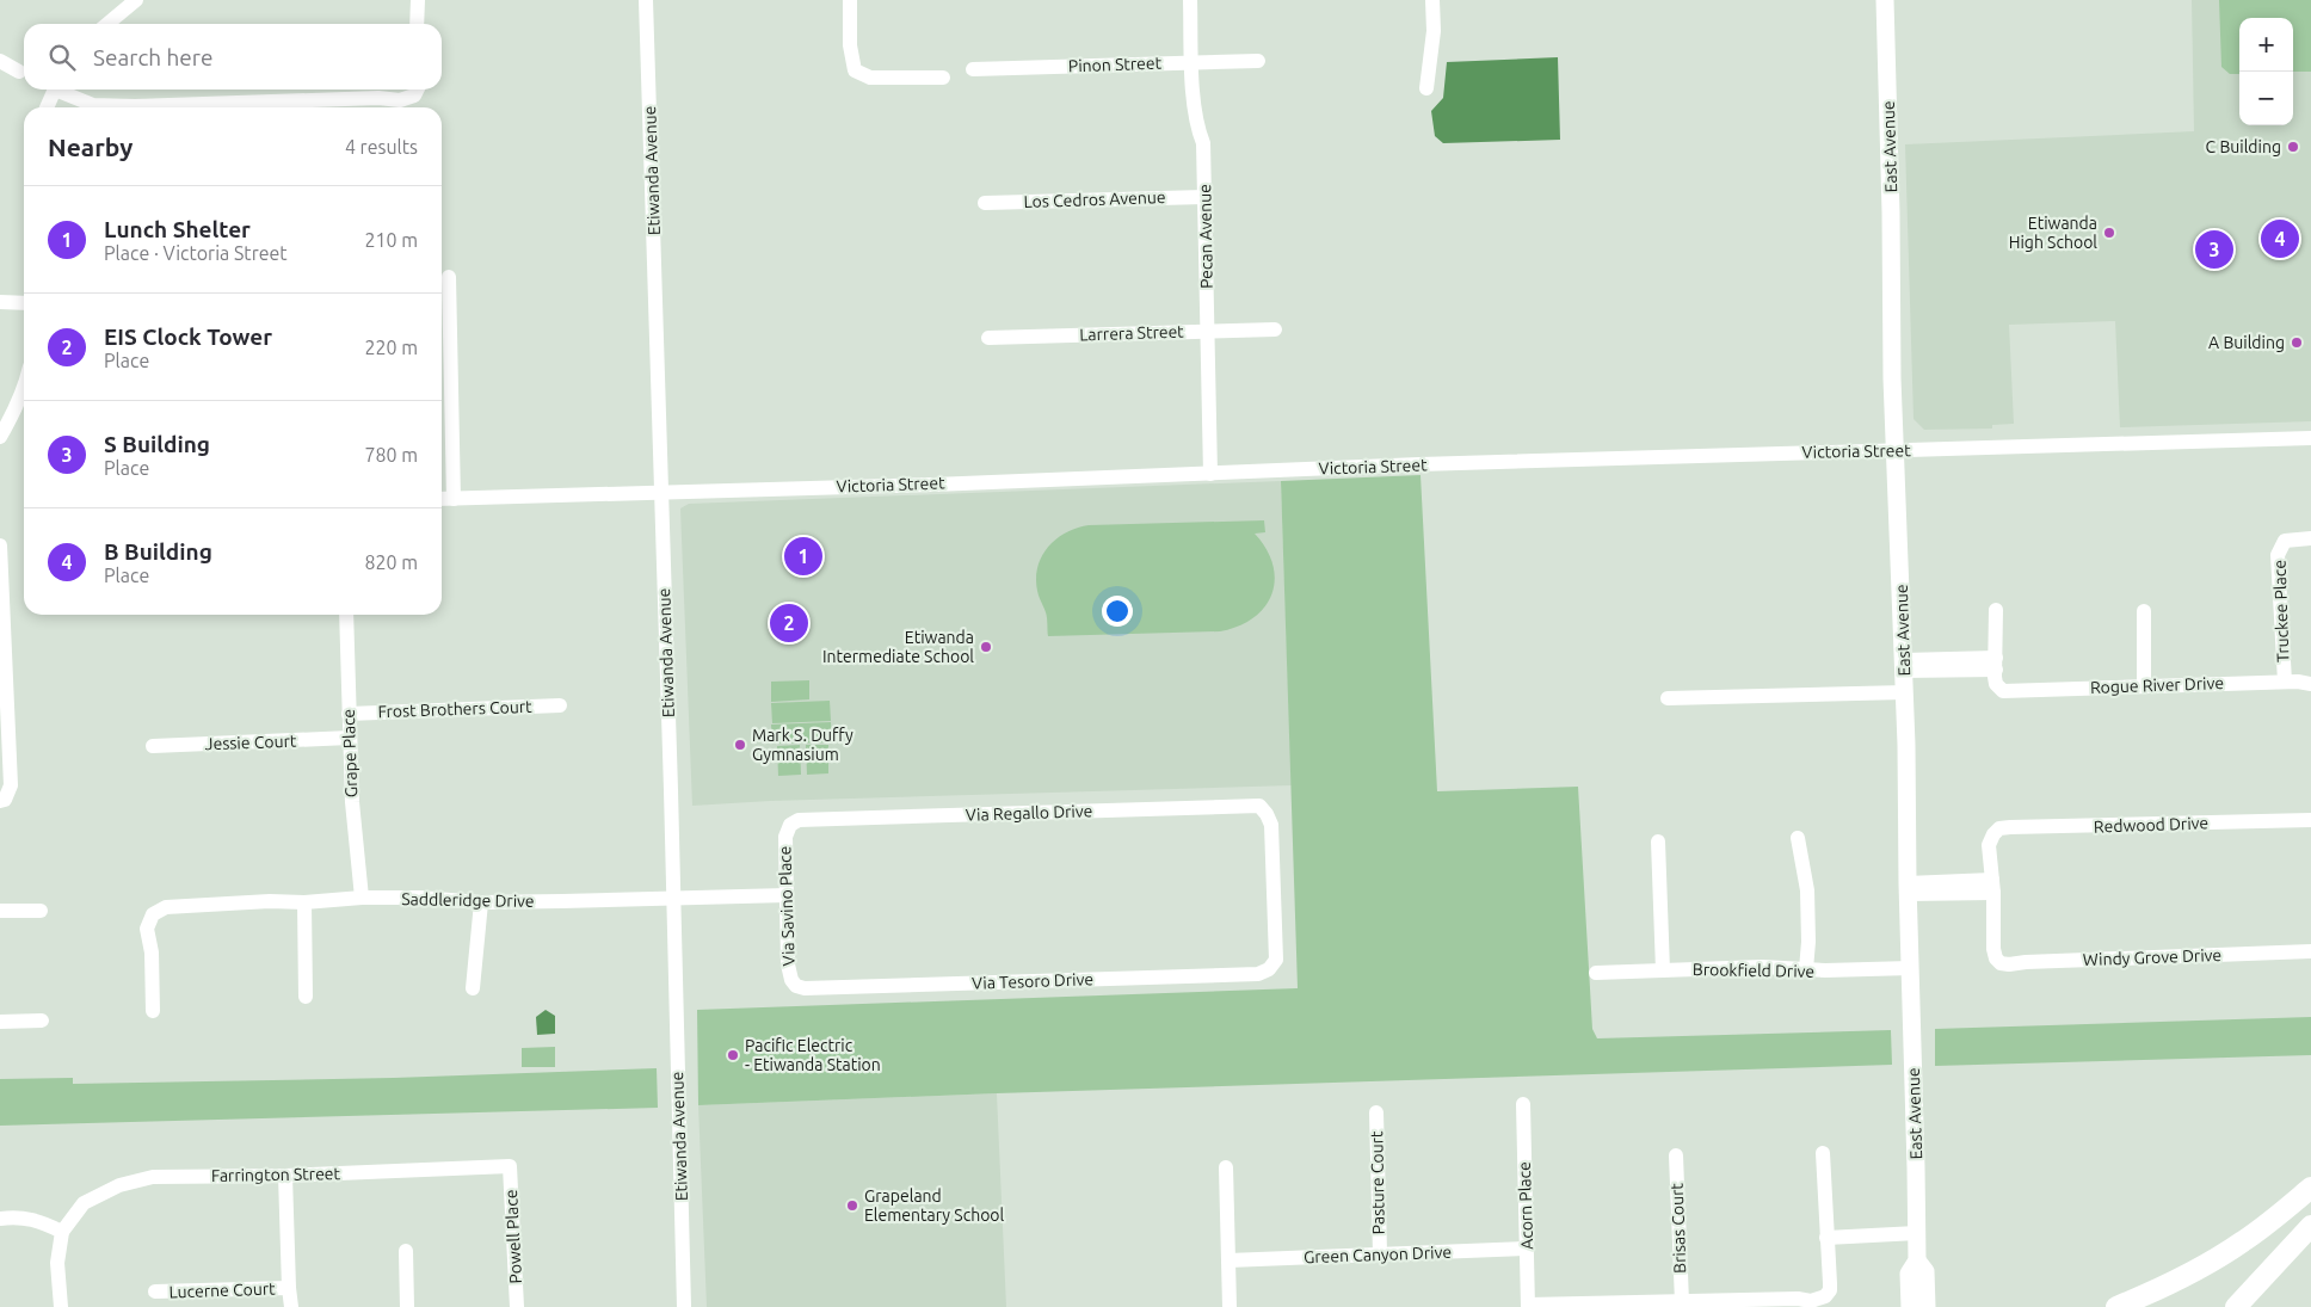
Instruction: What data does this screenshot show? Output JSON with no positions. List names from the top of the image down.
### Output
{
  "streets": {
    "main road": ["East Avenue"],
    "street": [
      "Pinon Street",
      "Etiwanda Avenue",
      "Los Cedros Avenue",
      "Pecan Avenue",
      "Larrera Street",
      "Victoria Street",
      "Truckee Place",
      "Rogue River Drive",
      "Frost Brothers Court",
      "Jessie Court",
      "Grape Place",
      "Via Regallo Drive",
      "Redwood Drive",
      "Saddleridge Drive",
      "Via Savino Place",
      "Windy Grove Drive",
      "Brookfield Drive",
      "Via Tesoro Drive",
      "Farrington Street",
      "Pasture Court",
      "Acorn Place",
      "Brisas Court",
      "Powell Place",
      "Green Canyon Drive",
      "Lucerne Court"
    ]
  },
  "crossings": [
    ["Pinon Street", "Pecan Avenue"],
    ["East Avenue", "Victoria Street"],
    ["East Avenue", "Brookfield Drive"],
    ["Etiwanda Avenue", "Victoria Street"],
    ["Etiwanda Avenue", "Saddleridge Drive"],
    ["Los Cedros Avenue", "Pecan Avenue"],
    ["Pecan Avenue", "Larrera Street"],
    ["Pecan Avenue", "Victoria Street"],
    ["Truckee Place", "Rogue River Drive"],
    ["Frost Brothers Court", "Grape Place"],
    ["Jessie Court", "Grape Place"],
    ["Grape Place", "Saddleridge Drive"],
    ["Via Regallo Drive", "Via Savino Place"],
    ["Via Regallo Drive", "Via Tesoro Drive"],
    ["Redwood Drive", "Windy Grove Drive"],
    ["Saddleridge Drive", "Via Savino Place"],
    ["Via Savino Place", "Via Tesoro Drive"],
    ["Farrington Street", "Powell Place"],
    ["Pasture Court", "Green Canyon Drive"],
    ["Acorn Place", "Green Canyon Drive"]
  ],
  "places": [
    "C Building",
    "Etiwanda High School",
    "A Building",
    "Etiwanda Intermediate School",
    "Mark S. Duffy Gymnasium",
    "Pacific Electric - Etiwanda Station",
    "Grapeland Elementary School"
  ],
  "page": {
    "map_buttons": ["+", "−"],
    "search": "Search here",
    "heading": ["Nearby", "4 results"],
    "list": [
      {
        "mark": "1",
        "name": "Lunch Shelter",
        "note": "Place · Victoria Street",
        "value": "210 m"
      },
      {
        "mark": "2",
        "name": "EIS Clock Tower",
        "note": "Place",
        "value": "220 m"
      },
      {
        "mark": "3",
        "name": "S Building",
        "note": "Place",
        "value": "780 m"
      },
      {
        "mark": "4",
        "name": "B Building",
        "note": "Place",
        "value": "820 m"
      }
    ],
    "pins": [
      "4",
      "3",
      "1",
      "2"
    ]
  }
}
